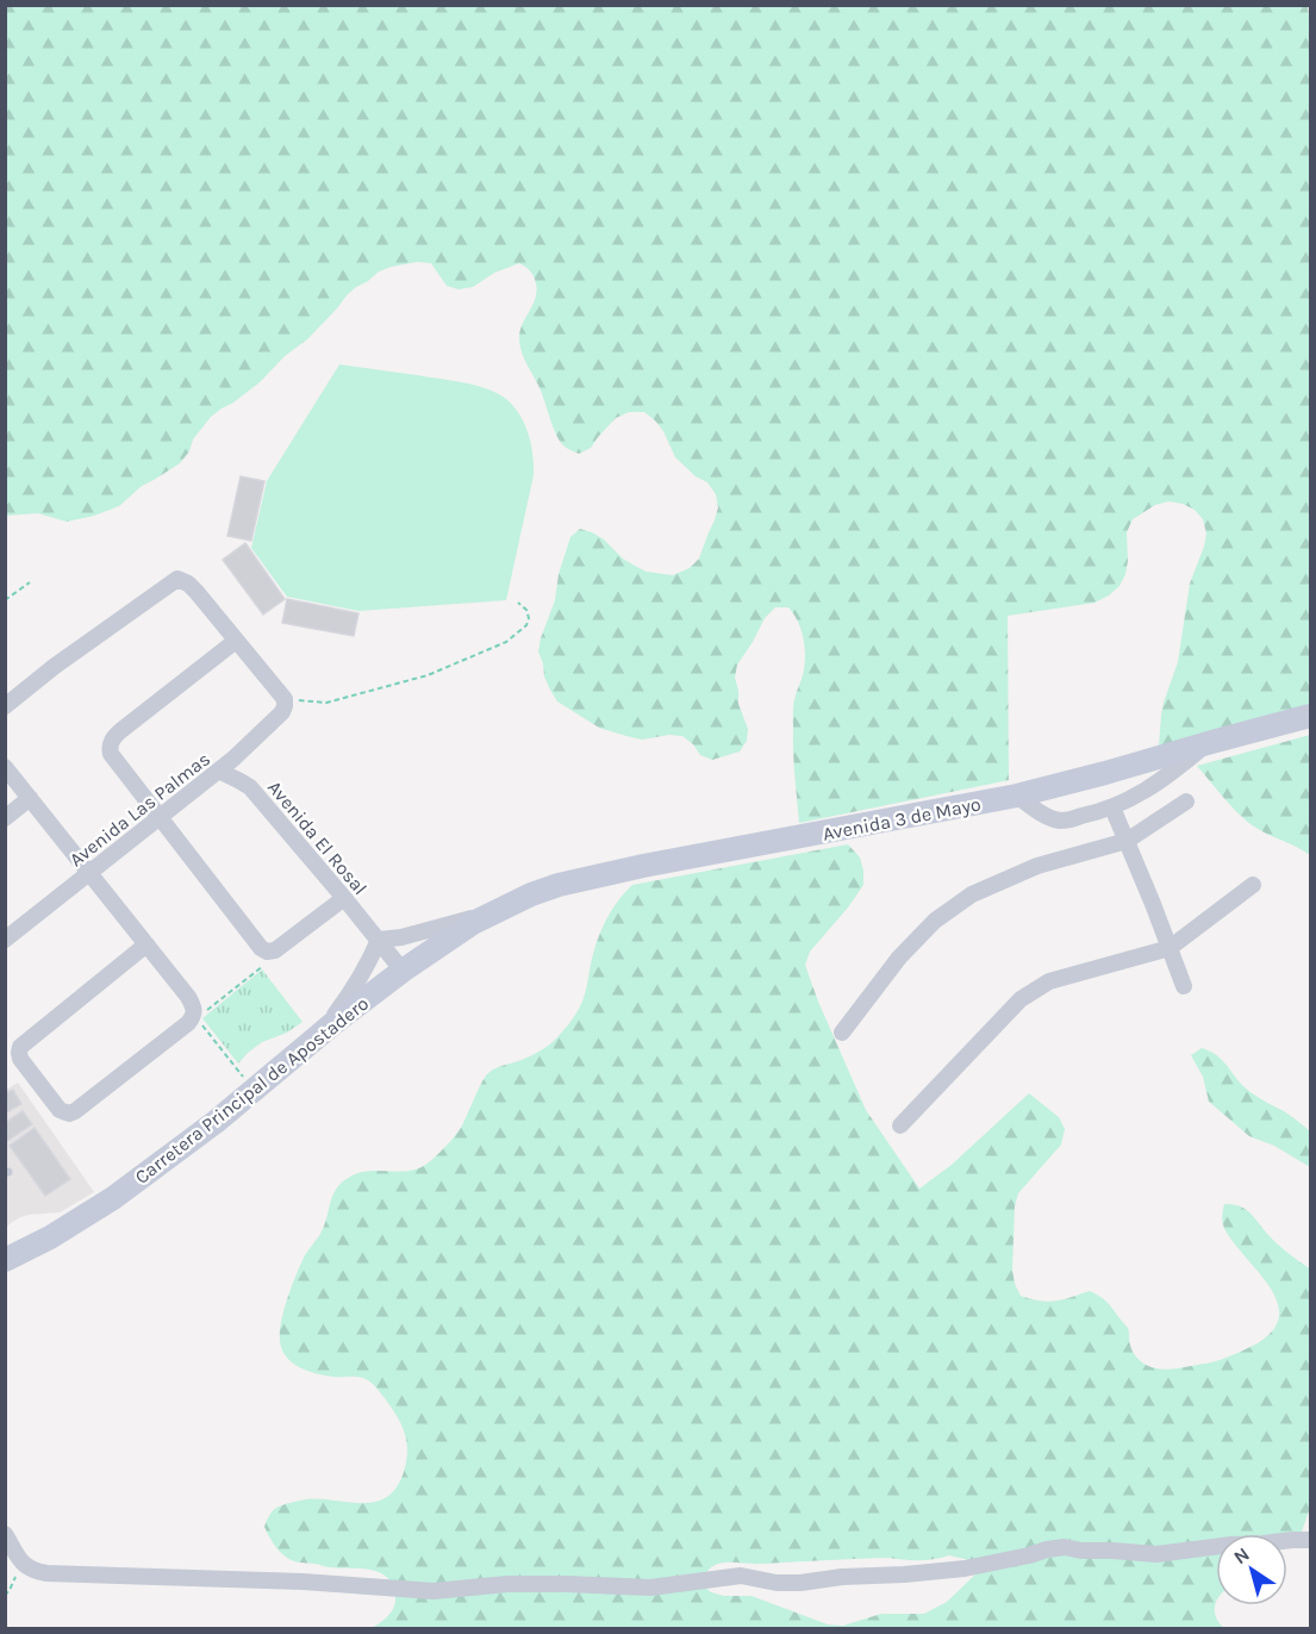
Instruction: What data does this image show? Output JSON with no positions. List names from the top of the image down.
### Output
{
  "streets": {
    "street": [
      "Avenida Las Palmas",
      "Avenida 3 de Mayo",
      "Avenida El Rosal",
      "Carretera Principal de Apostadero"
    ]
  },
  "crossings": [
    ["Avenida Las Palmas", "Avenida El Rosal"],
    ["Avenida 3 de Mayo", "Carretera Principal de Apostadero"],
    ["Avenida El Rosal", "Carretera Principal de Apostadero"]
  ],
  "north": "top left"
}
